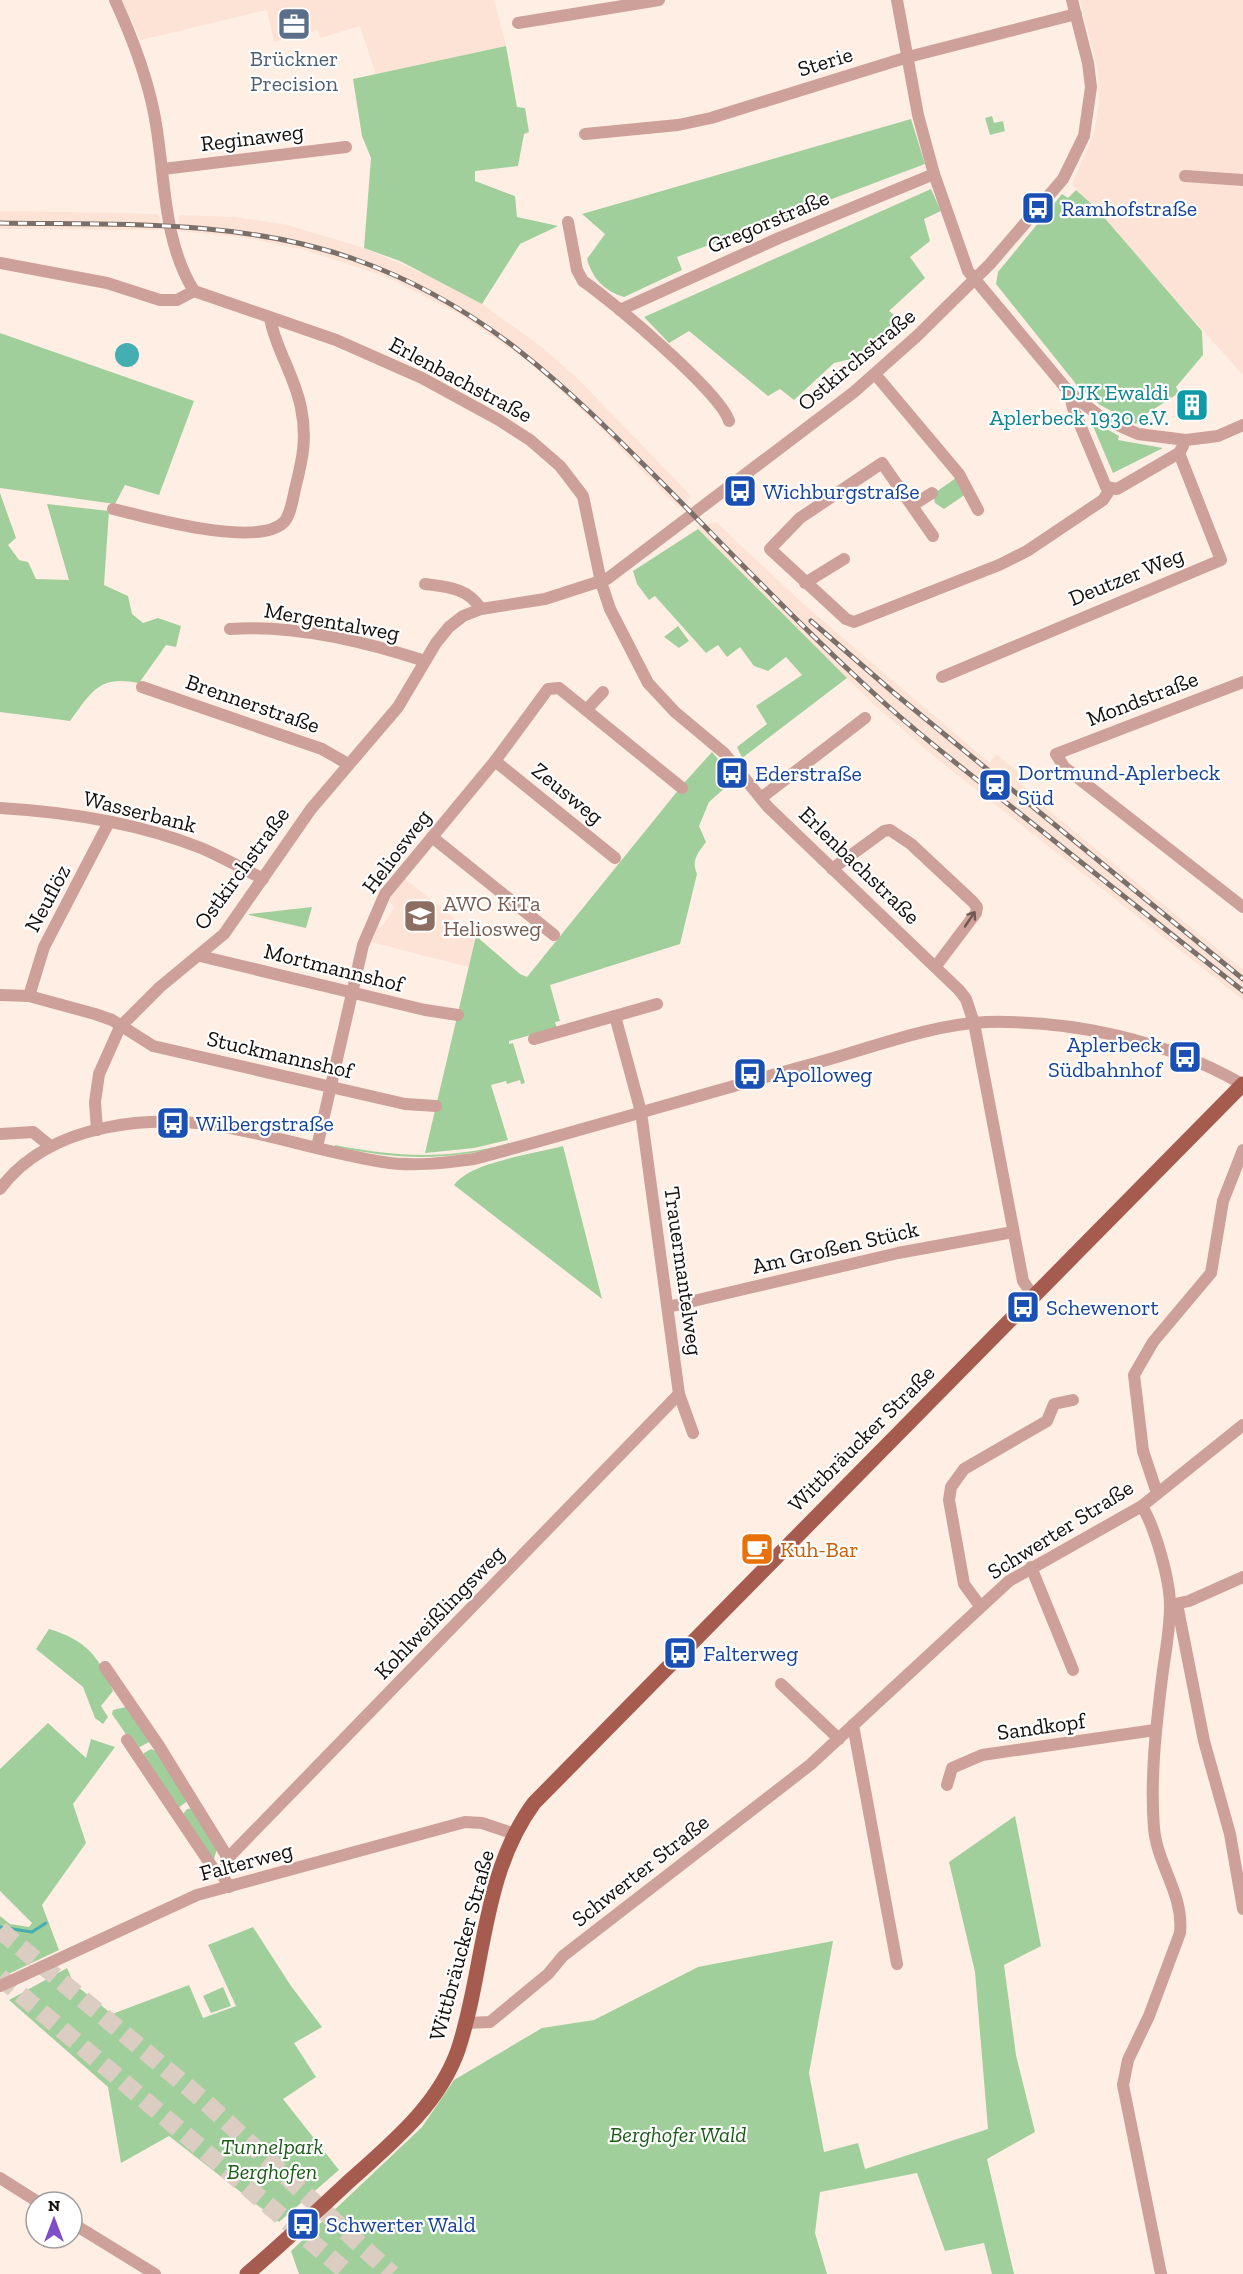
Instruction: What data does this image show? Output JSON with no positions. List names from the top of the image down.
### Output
{
  "streets": {
    "main road": ["Wittbräucker Straße"],
    "street": [
      "Sterie",
      "Reginaweg",
      "Gregorstraße",
      "Ostkirchstraße",
      "Erlenbachstraße",
      "Deutzer Weg",
      "Mergentalweg",
      "Mondstraße",
      "Brennerstraße",
      "Zeusweg",
      "Wasserbank",
      "Heliosweg",
      "Neuflöz",
      "Mortmannshof",
      "Stuckmannshof",
      "Am Großen Stück",
      "Trauermantelweg",
      "Schwerter Straße",
      "Kohlweißlingsweg",
      "Sandkopf",
      "Falterweg"
    ]
  },
  "crossings": [
    ["Sterie", "Ostkirchstraße"],
    ["Ostkirchstraße", "Erlenbachstraße"],
    ["Ostkirchstraße", "Mergentalweg"],
    ["Ostkirchstraße", "Brennerstraße"],
    ["Ostkirchstraße", "Wasserbank"],
    ["Ostkirchstraße", "Mortmannshof"],
    ["Ostkirchstraße", "Stuckmannshof"],
    ["Erlenbachstraße", "Am Großen Stück"],
    ["Erlenbachstraße", "Wittbräucker Straße"],
    ["Zeusweg", "Heliosweg"],
    ["Wasserbank", "Neuflöz"],
    ["Heliosweg", "Mortmannshof"],
    ["Heliosweg", "Stuckmannshof"],
    ["Am Großen Stück", "Trauermantelweg"],
    ["Trauermantelweg", "Kohlweißlingsweg"],
    ["Wittbräucker Straße", "Schwerter Straße"],
    ["Wittbräucker Straße", "Falterweg"]
  ],
  "parks": ["Berghofer Wald", "Tunnelpark Berghofen"],
  "places": {
    "office": ["Brückner Precision"],
    "bus stop": [
      "Ramhofstraße",
      "Wichburgstraße",
      "Ederstraße",
      "Aplerbeck Südbahnhof",
      "Apolloweg",
      "Wilbergstraße",
      "Schewenort",
      "Falterweg",
      "Schwerter Wald"
    ],
    "building": ["DJK Ewaldi Aplerbeck 1930 e.V."],
    "station": ["Dortmund-Aplerbeck Süd"],
    "school or university": ["AWO KiTa Heliosweg"],
    "cafe": ["Kuh-Bar"]
  },
  "north": "top"
}
